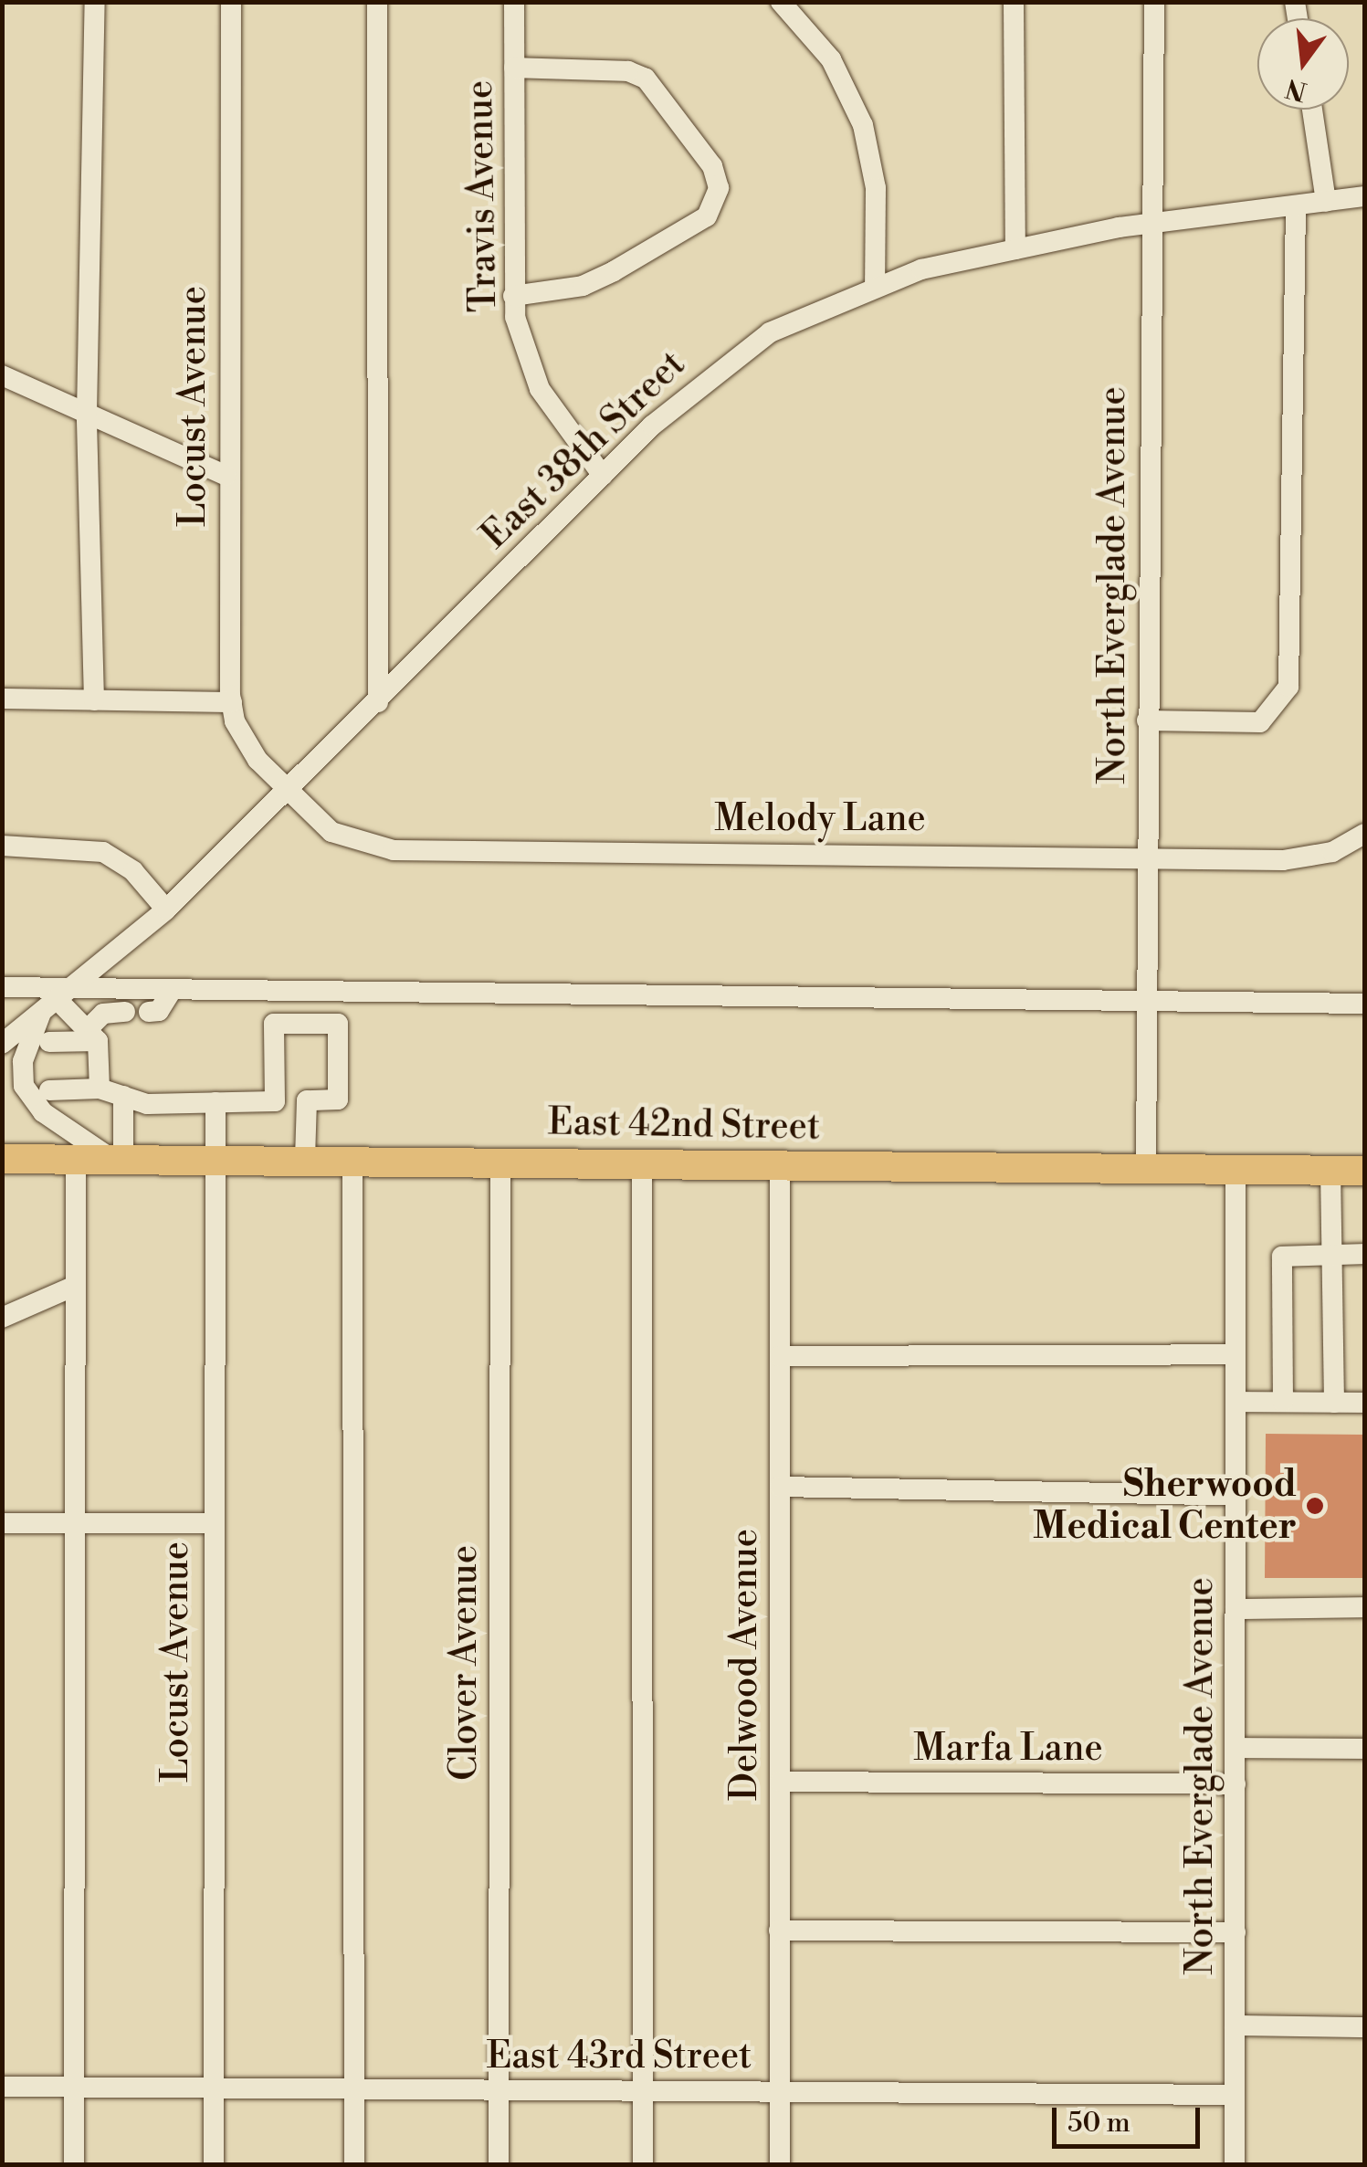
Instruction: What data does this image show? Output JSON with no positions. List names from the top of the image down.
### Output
{
  "streets": {
    "highway": ["East 42nd Street"],
    "street": [
      "Travis Avenue",
      "Locust Avenue",
      "East 38th Street",
      "North Everglade Avenue",
      "Melody Lane",
      "Clover Avenue",
      "Delwood Avenue",
      "Marfa Lane",
      "East 43rd Street"
    ]
  },
  "crossings": [
    ["Travis Avenue", "East 38th Street"],
    ["Locust Avenue", "East 38th Street"],
    ["Locust Avenue", "Melody Lane"],
    ["Locust Avenue", "East 42nd Street"],
    ["Locust Avenue", "East 43rd Street"],
    ["East 38th Street", "North Everglade Avenue"],
    ["East 38th Street", "Melody Lane"],
    ["North Everglade Avenue", "Melody Lane"],
    ["North Everglade Avenue", "East 42nd Street"],
    ["North Everglade Avenue", "Marfa Lane"],
    ["North Everglade Avenue", "East 43rd Street"],
    ["East 42nd Street", "Clover Avenue"],
    ["East 42nd Street", "Delwood Avenue"],
    ["Clover Avenue", "East 43rd Street"],
    ["Delwood Avenue", "Marfa Lane"],
    ["Delwood Avenue", "East 43rd Street"]
  ],
  "places": ["Sherwood Medical Center"],
  "scale_bar": "50 m",
  "north": "bottom"
}
